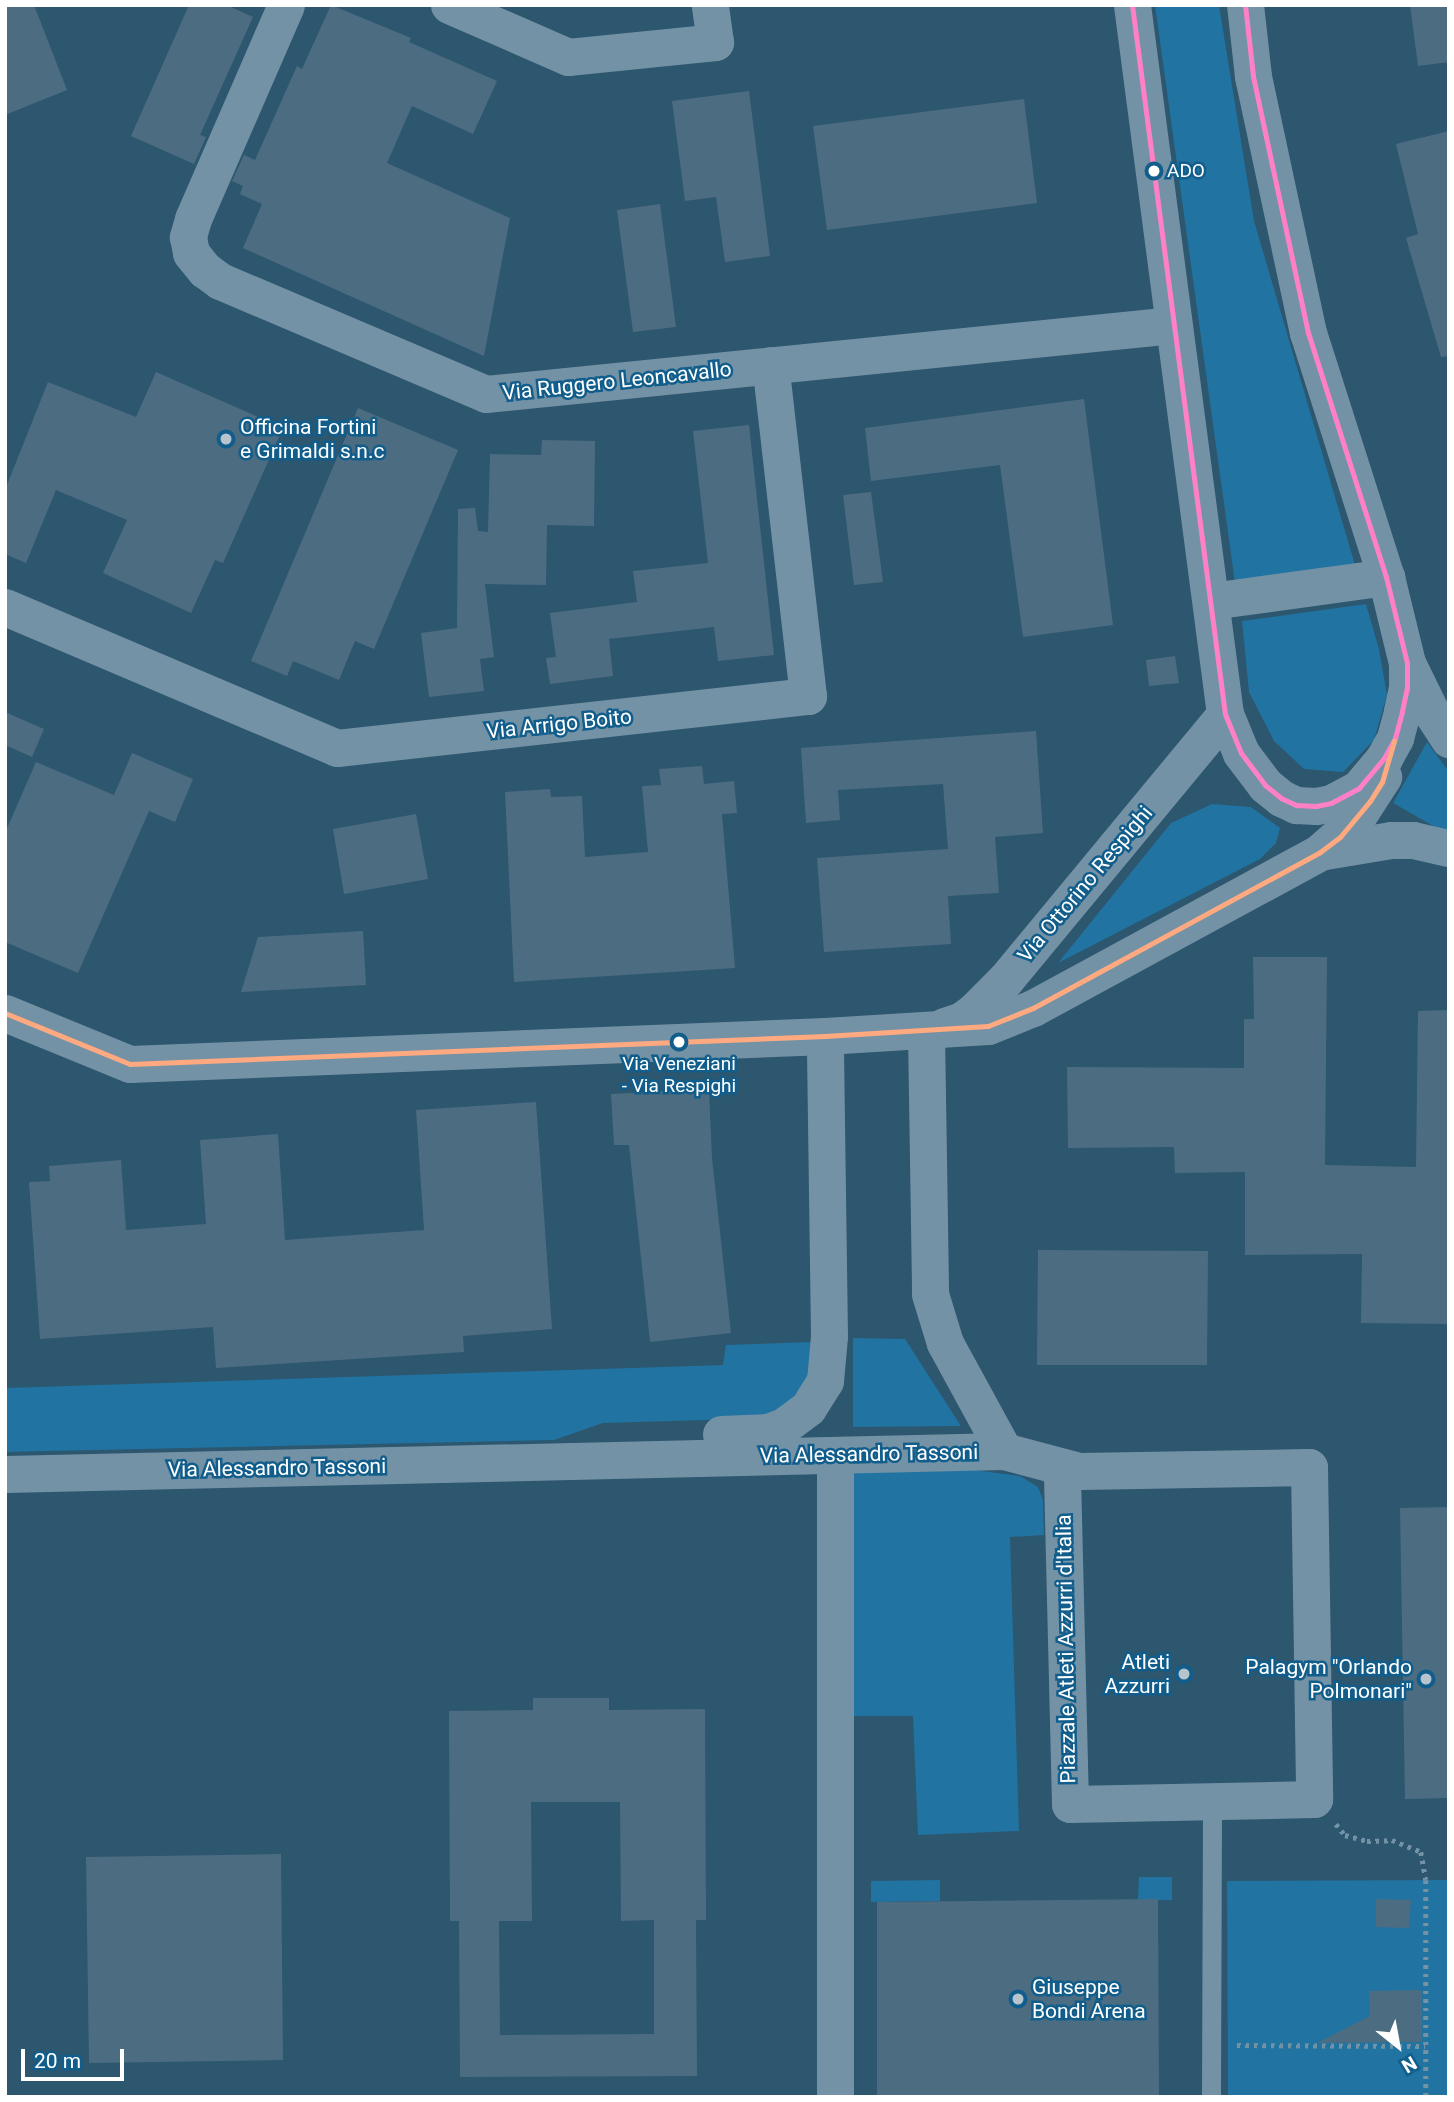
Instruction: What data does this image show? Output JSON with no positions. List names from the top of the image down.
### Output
{
  "streets": {
    "street": [
      "Via Ruggero Leoncavallo",
      "Via Arrigo Boito",
      "Via Ottorino Respighi",
      "Via Alessandro Tassoni",
      "Piazzale Atleti Azzurri d'Italia"
    ]
  },
  "crossings": [
    ["Via Ruggero Leoncavallo", "Via Arrigo Boito"],
    ["Via Ottorino Respighi", "Via Alessandro Tassoni"]
  ],
  "places": [
    "ADO",
    "Officina Fortini e Grimaldi s.n.c",
    "Via Veneziani - Via Respighi",
    "Atleti Azzurri",
    "Palagym \"Orlando Polmonari\"",
    "Giuseppe Bondi Arena"
  ],
  "scale_bar": "20 m",
  "north": "bottom right"
}
